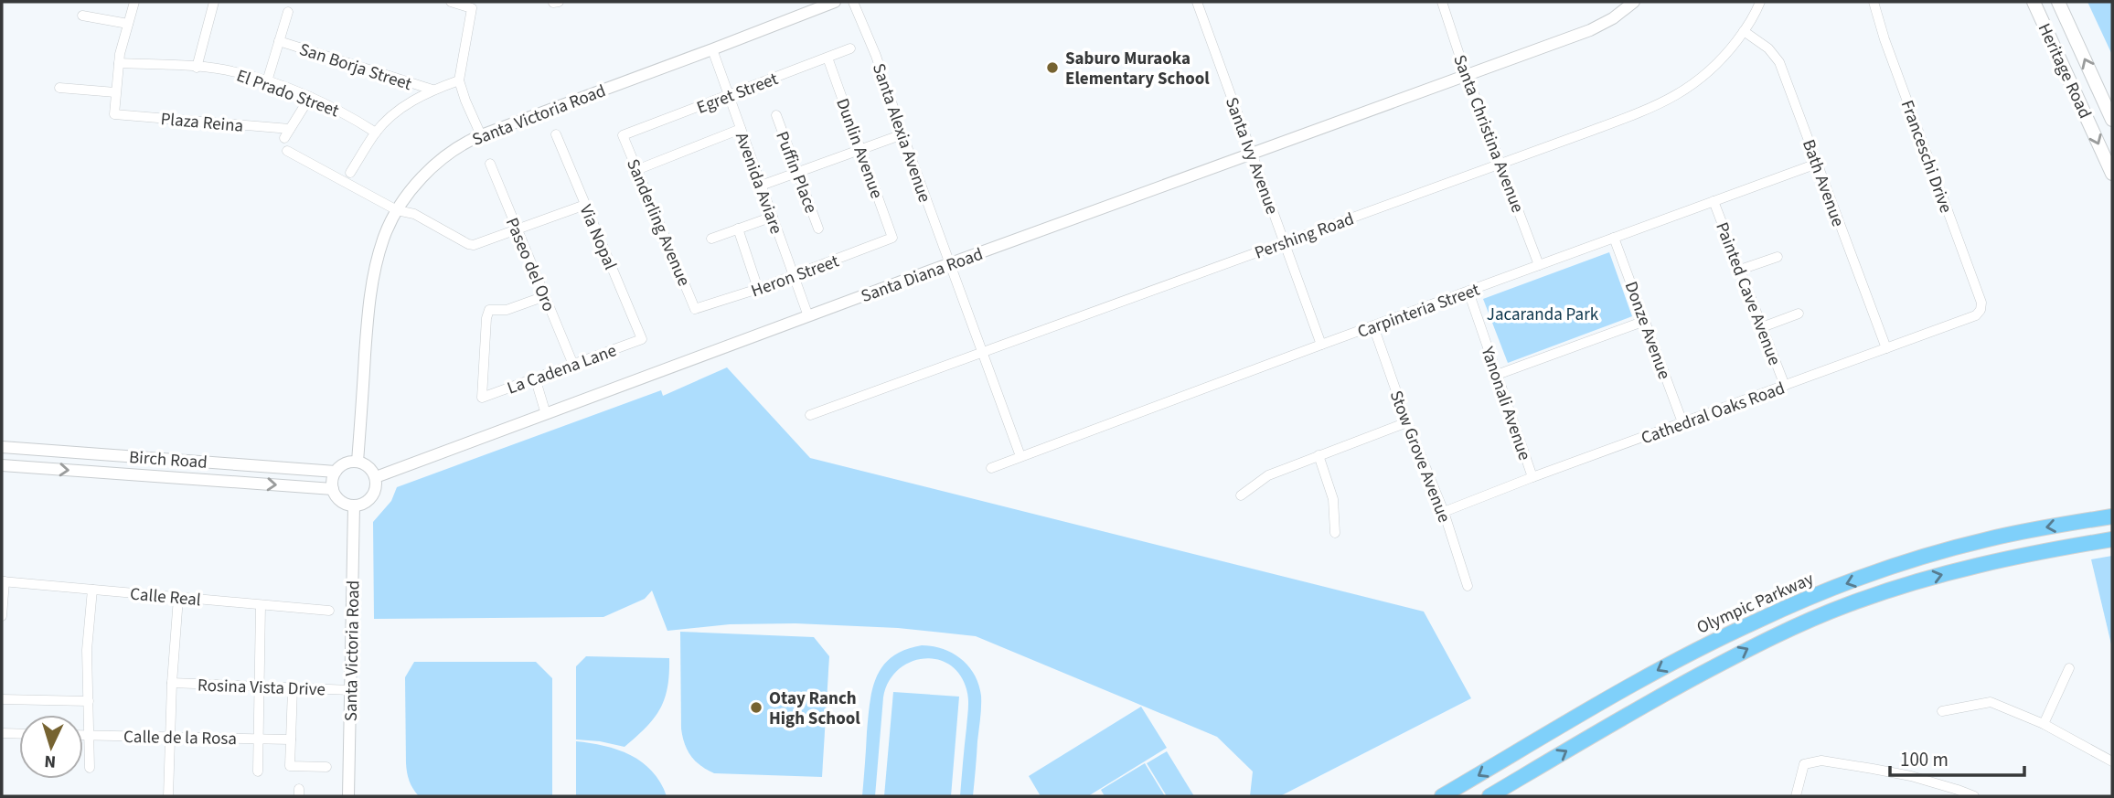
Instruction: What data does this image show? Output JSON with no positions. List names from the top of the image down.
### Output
{
  "streets": {
    "main road": ["Heritage Road", "Olympic Parkway"],
    "street": [
      "San Borja Street",
      "El Prado Street",
      "Egret Street",
      "Santa Victoria Road",
      "Plaza Reina",
      "Santa Alexia Avenue",
      "Santa Christina Avenue",
      "Dunlin Avenue",
      "Santa Ivy Avenue",
      "Franceschi Drive",
      "Puffin Place",
      "Avenida Aviare",
      "Bath Avenue",
      "Sanderling Avenue",
      "Pershing Road",
      "Via Nopal",
      "Paseo del Oro",
      "Santa Diana Road",
      "Heron Street",
      "Painted Cave Avenue",
      "Carpinteria Street",
      "Donze Avenue",
      "La Cadena Lane",
      "Yanonali Avenue",
      "Cathedral Oaks Road",
      "Stow Grove Avenue",
      "Birch Road",
      "Calle Real",
      "Rosina Vista Drive",
      "Calle de la Rosa"
    ]
  },
  "crossings": [
    ["Egret Street", "Dunlin Avenue"],
    ["Egret Street", "Avenida Aviare"],
    ["Egret Street", "Sanderling Avenue"],
    ["Santa Victoria Road", "Avenida Aviare"],
    ["Santa Victoria Road", "Santa Diana Road"],
    ["Santa Victoria Road", "Birch Road"],
    ["Santa Victoria Road", "Rosina Vista Drive"],
    ["Santa Alexia Avenue", "Santa Diana Road"],
    ["Santa Christina Avenue", "Pershing Road"],
    ["Santa Christina Avenue", "Santa Diana Road"],
    ["Santa Christina Avenue", "Carpinteria Street"],
    ["Dunlin Avenue", "Heron Street"],
    ["Santa Ivy Avenue", "Pershing Road"],
    ["Santa Ivy Avenue", "Santa Diana Road"],
    ["Santa Ivy Avenue", "Carpinteria Street"],
    ["Franceschi Drive", "Cathedral Oaks Road"],
    ["Avenida Aviare", "Santa Diana Road"],
    ["Avenida Aviare", "Heron Street"],
    ["Bath Avenue", "Pershing Road"],
    ["Bath Avenue", "Carpinteria Street"],
    ["Bath Avenue", "Cathedral Oaks Road"],
    ["Sanderling Avenue", "Heron Street"],
    ["Via Nopal", "La Cadena Lane"],
    ["Paseo del Oro", "La Cadena Lane"],
    ["Santa Diana Road", "Birch Road"],
    ["Painted Cave Avenue", "Carpinteria Street"],
    ["Painted Cave Avenue", "Cathedral Oaks Road"],
    ["Carpinteria Street", "Donze Avenue"],
    ["Carpinteria Street", "Yanonali Avenue"],
    ["Carpinteria Street", "Stow Grove Avenue"],
    ["Donze Avenue", "Cathedral Oaks Road"],
    ["Yanonali Avenue", "Cathedral Oaks Road"],
    ["Cathedral Oaks Road", "Stow Grove Avenue"]
  ],
  "parks": ["Jacaranda Park"],
  "places": ["Saburo Muraoka Elementary School", "Otay Ranch High School"],
  "scale_bar": "100 m",
  "north": "bottom"
}
